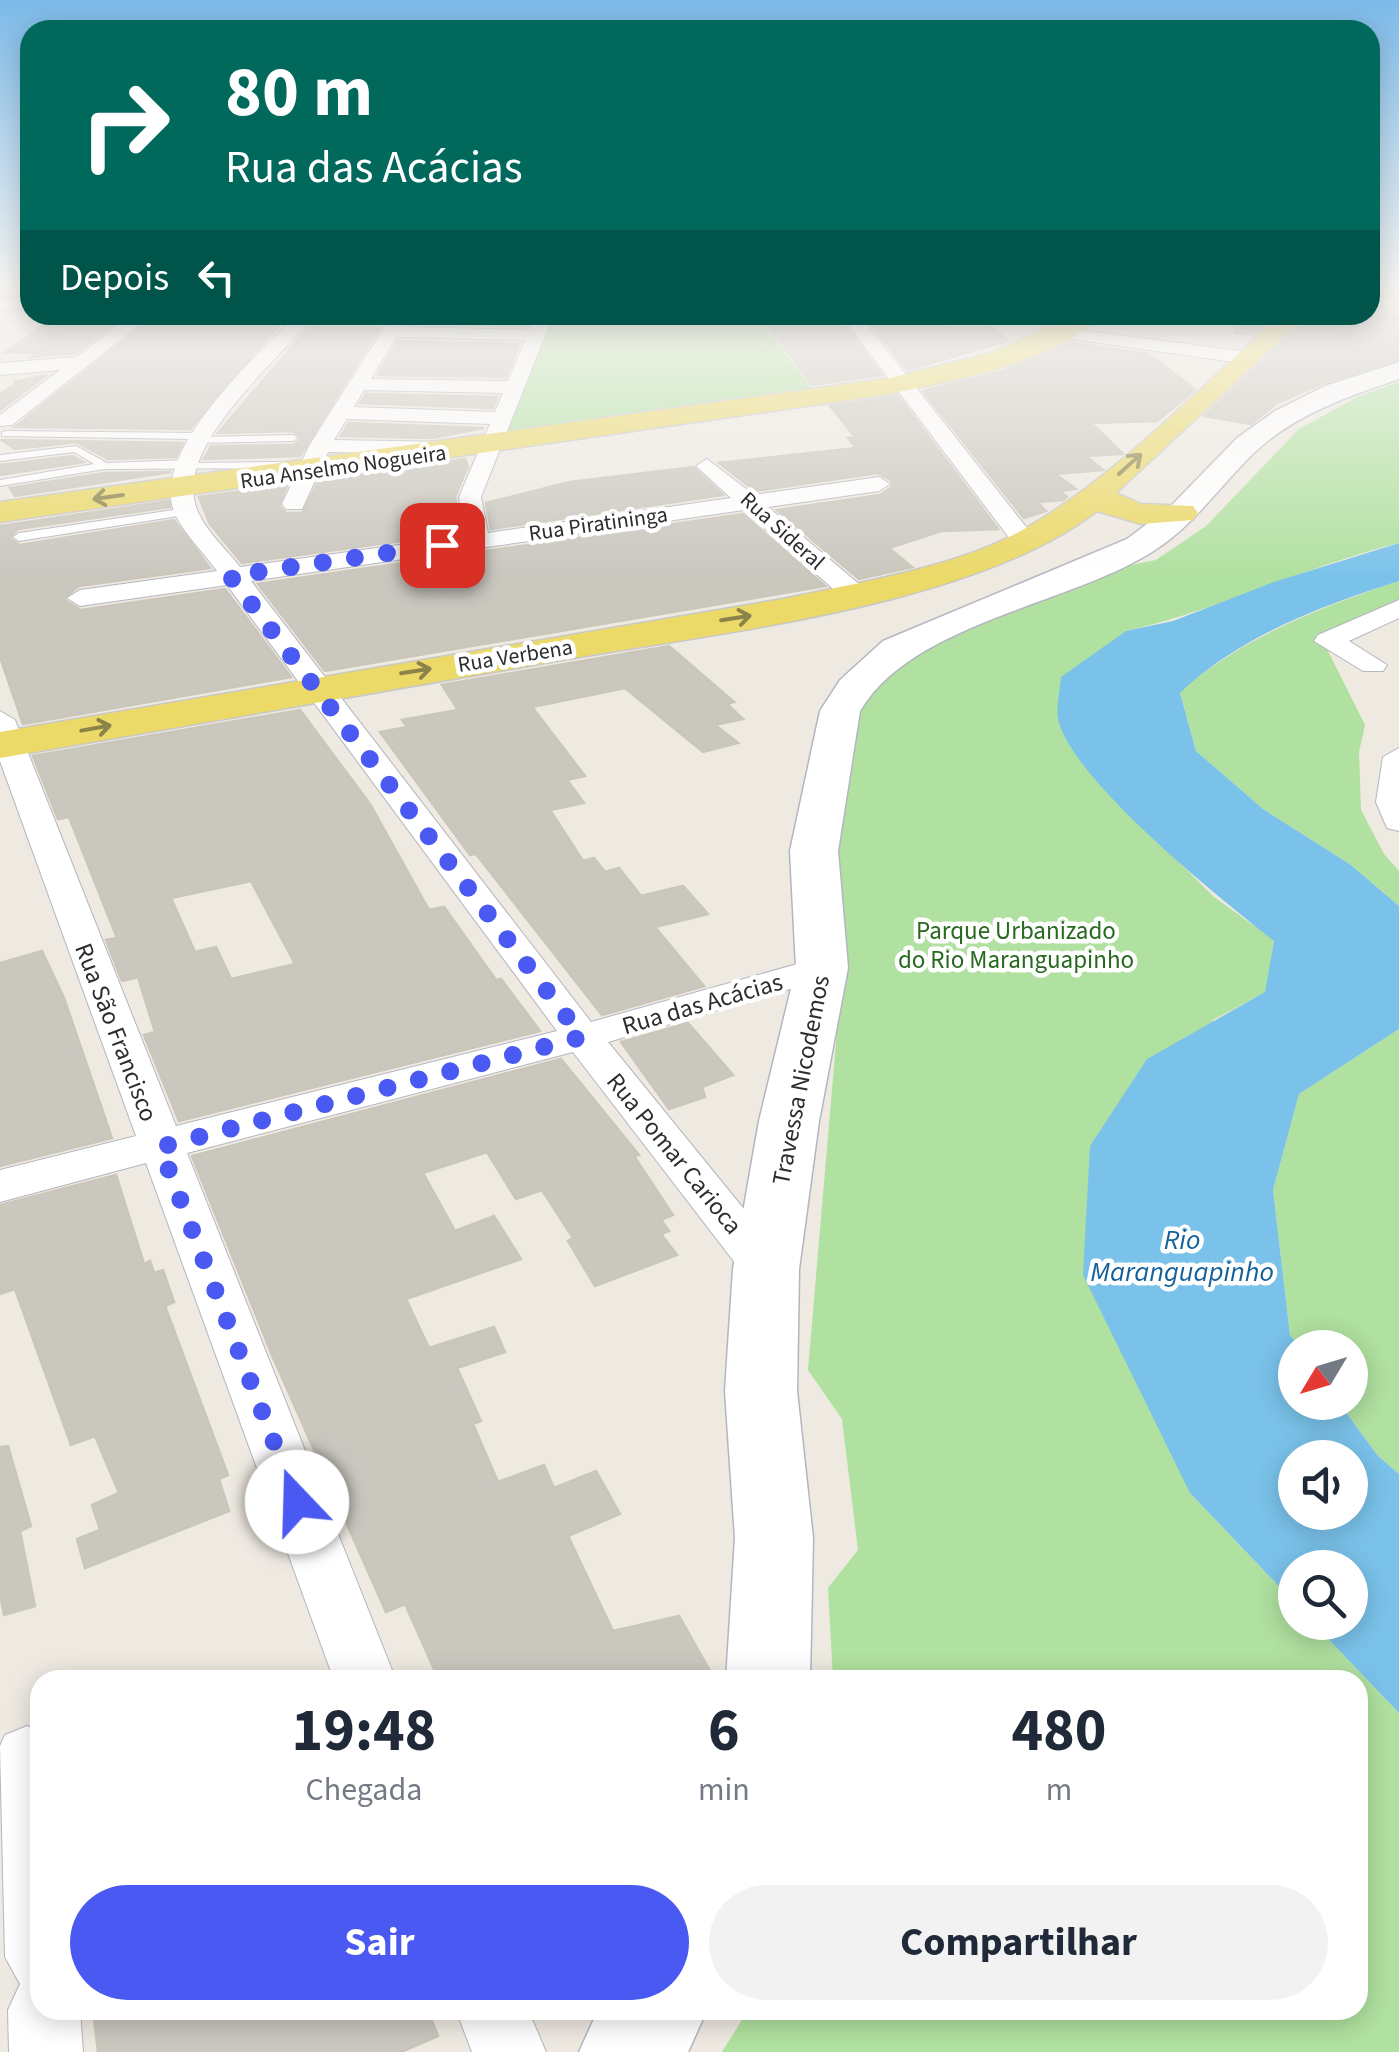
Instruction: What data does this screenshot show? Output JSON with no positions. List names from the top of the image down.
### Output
{
  "streets": {
    "main road": ["Rua Anselmo Nogueira", "Rua Verbena", "Travessa Nicodemos"],
    "street": [
      "Rua Piratininga",
      "Rua Sideral",
      "Rua das Acácias",
      "Rua São Francisco",
      "Rua Pomar Carioca"
    ]
  },
  "crossings": [
    ["Rua Anselmo Nogueira", "Rua Pomar Carioca"],
    ["Rua Piratininga", "Rua Sideral"],
    ["Rua Piratininga", "Rua Pomar Carioca"],
    ["Rua Sideral", "Rua Verbena"],
    ["Rua Verbena", "Rua São Francisco"],
    ["Rua Verbena", "Rua Pomar Carioca"],
    ["Rua das Acácias", "Rua São Francisco"],
    ["Rua das Acácias", "Travessa Nicodemos"],
    ["Rua das Acácias", "Rua Pomar Carioca"],
    ["Travessa Nicodemos", "Rua Pomar Carioca"]
  ],
  "one_way": ["Rua Verbena"],
  "water": ["Rio Maranguapinho"],
  "parks": ["Parque Urbanizado do Rio Maranguapinho"],
  "north": "bottom left",
  "page": {
    "turn": ["80 m", "Rua das Acácias"],
    "then": "Depois",
    "eta": [
      "19:48",
      "Chegada",
      "6",
      "min",
      "480",
      "m"
    ],
    "buttons": ["Sair", "Compartilhar"]
  }
}
